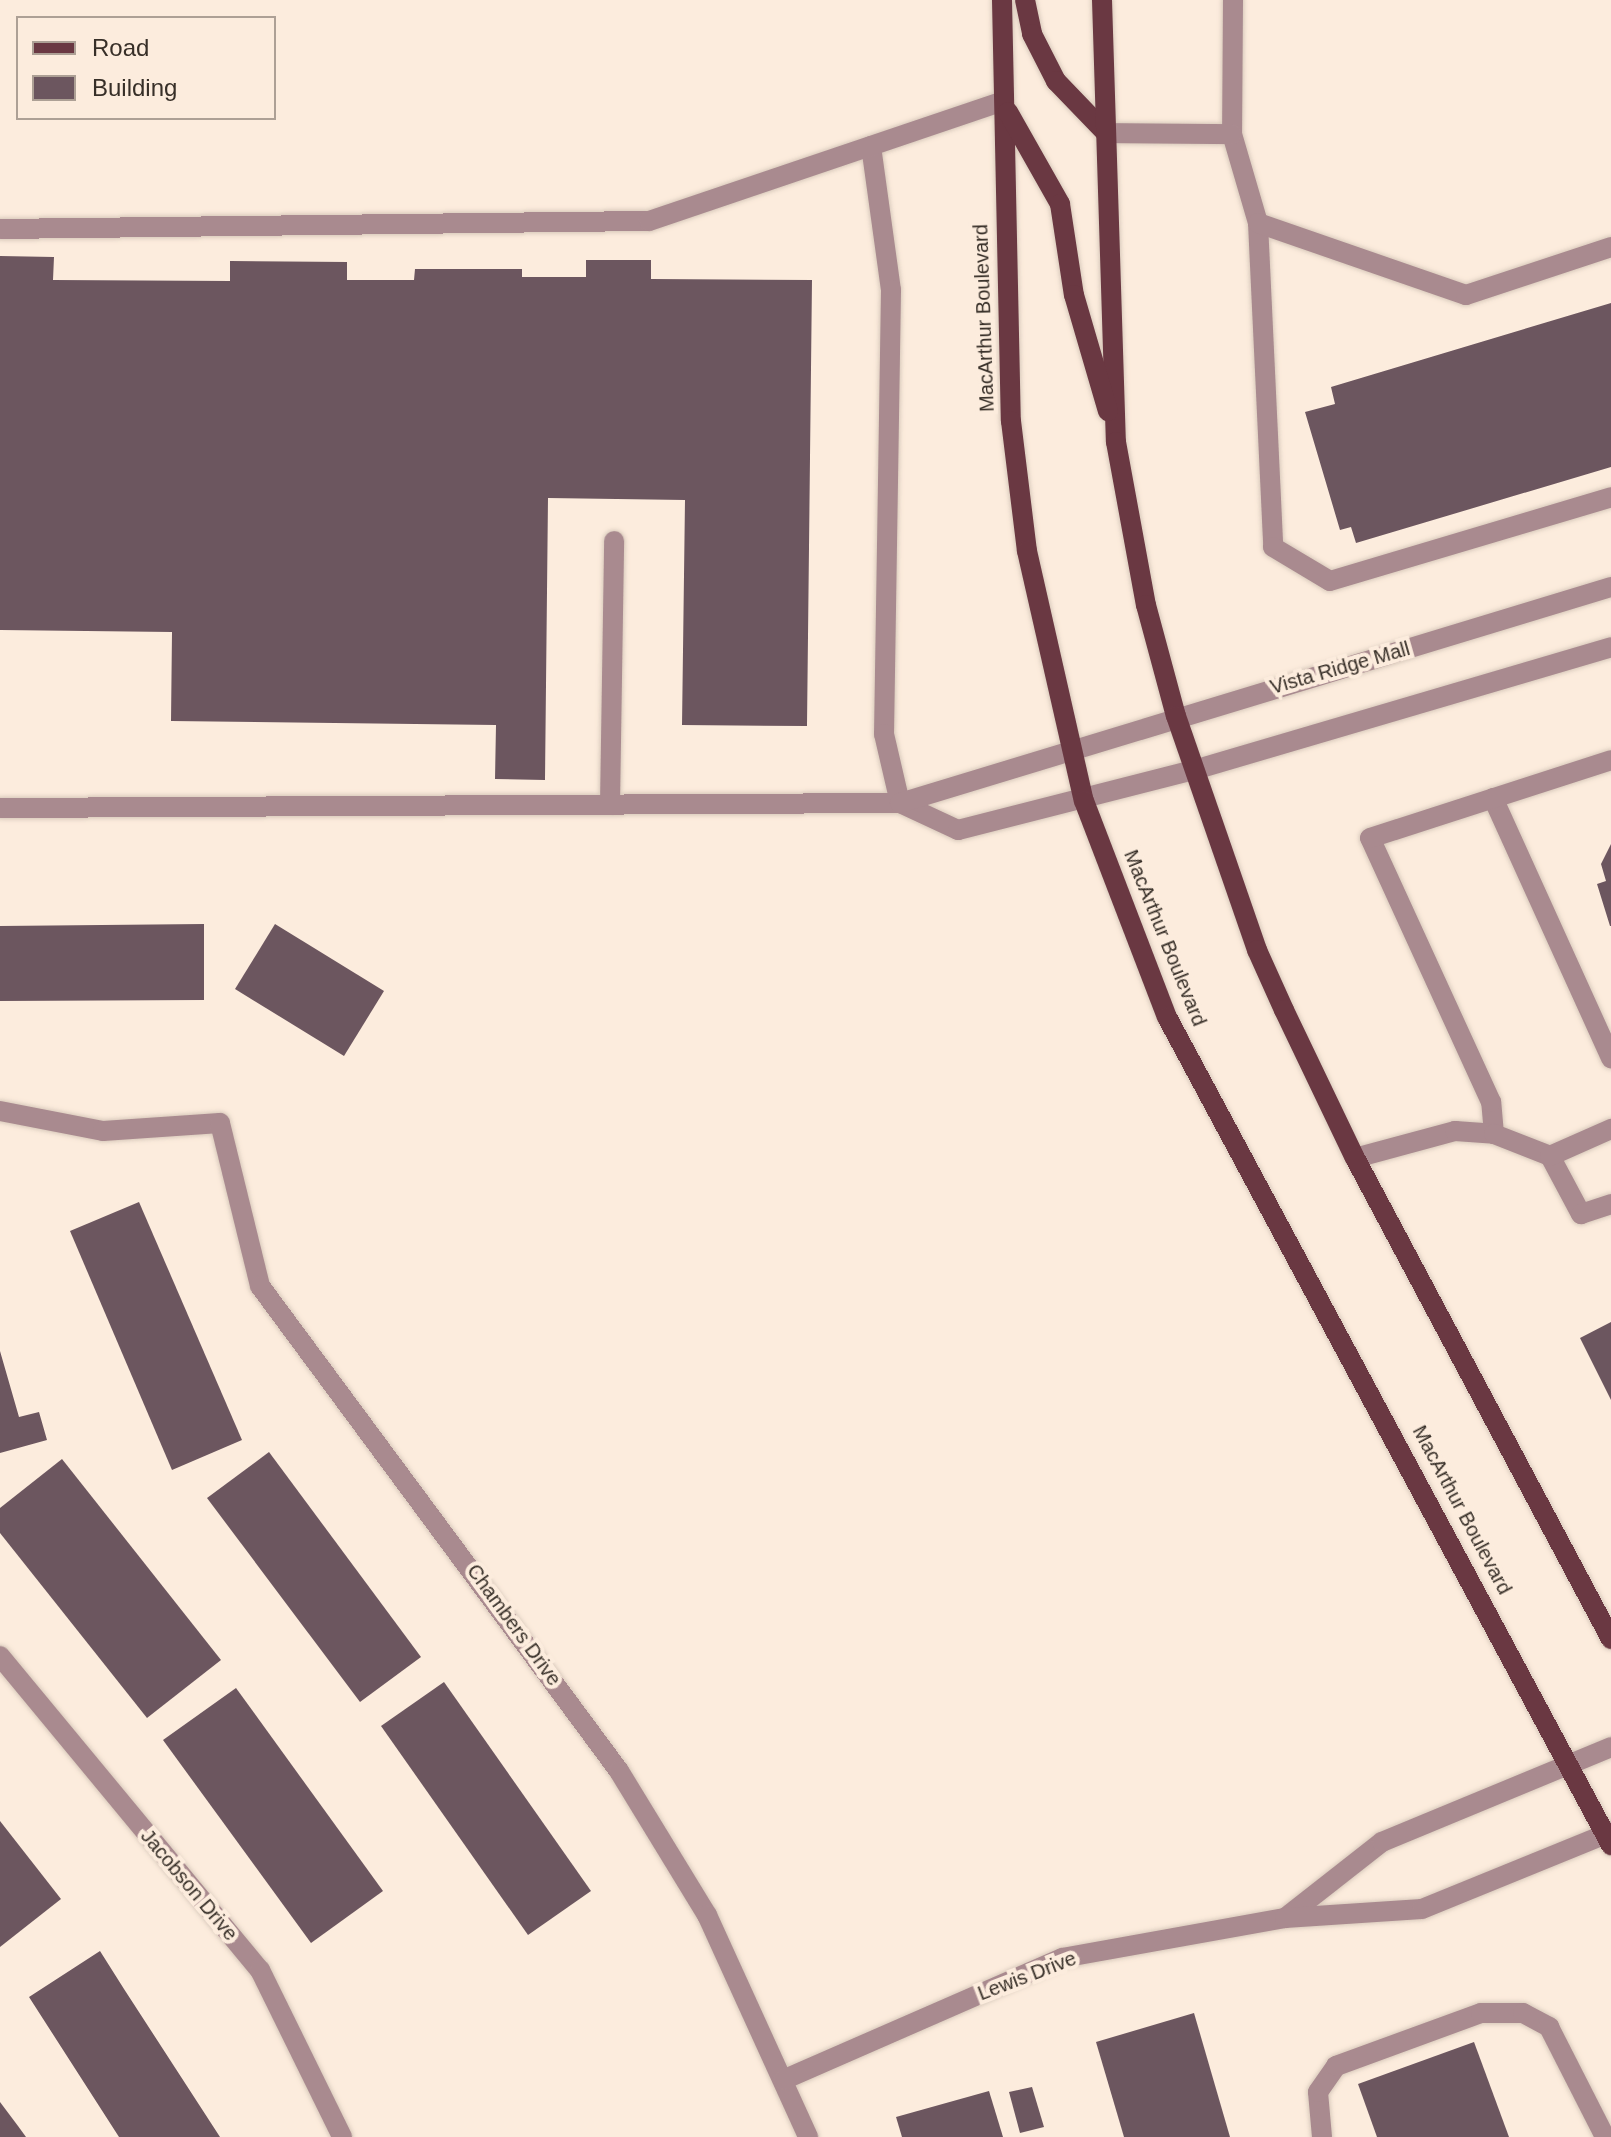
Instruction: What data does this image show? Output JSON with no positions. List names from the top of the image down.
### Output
{
  "streets": {
    "main road": ["MacArthur Boulevard"],
    "street": [
      "Vista Ridge Mall",
      "Chambers Drive",
      "Jacobson Drive",
      "Lewis Drive"
    ]
  },
  "crossings": [
    ["MacArthur Boulevard", "Vista Ridge Mall"],
    ["MacArthur Boulevard", "Lewis Drive"],
    ["Chambers Drive", "Lewis Drive"]
  ],
  "legend": ["Road", "Building"]
}
